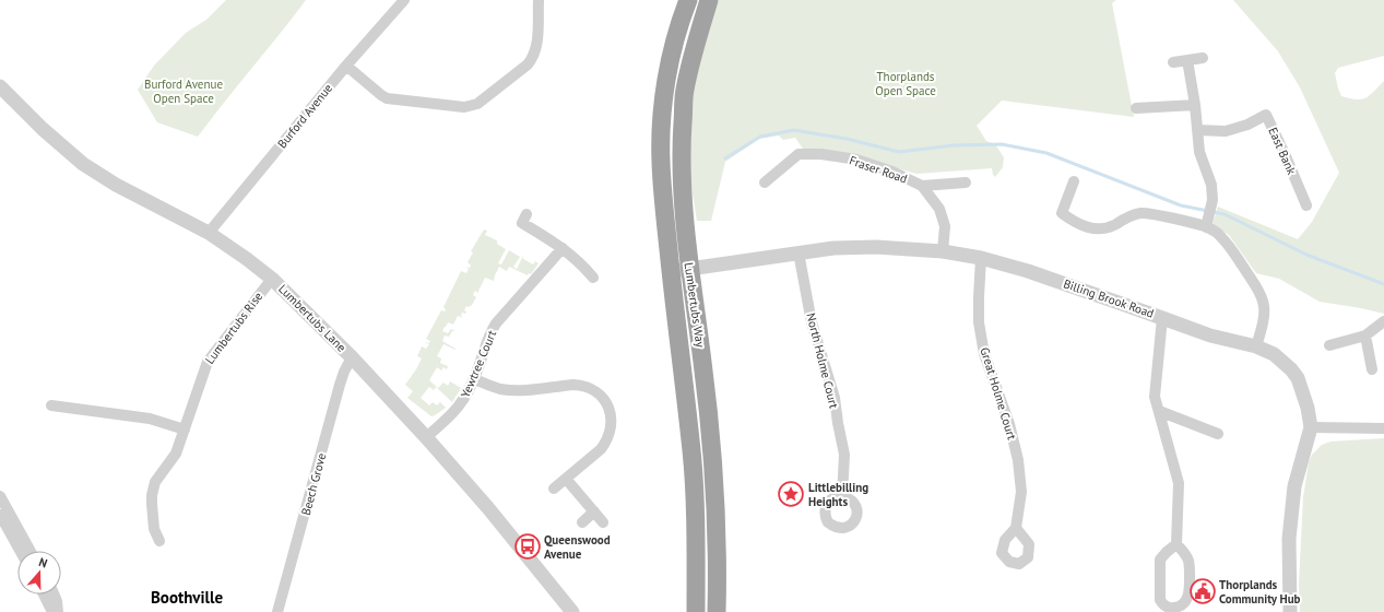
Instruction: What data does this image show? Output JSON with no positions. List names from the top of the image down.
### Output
{
  "streets": {
    "highway": ["Lumbertubs Way"],
    "street": [
      "Burford Avenue",
      "East Bank",
      "Fraser Road",
      "Billing Brook Road",
      "Lumbertubs Lane",
      "Lumbertubs Rise",
      "North Holme Court",
      "Yewtree Court",
      "Great Holme Court",
      "Beech Grove"
    ]
  },
  "crossings": [
    ["Burford Avenue", "Lumbertubs Lane"],
    ["Fraser Road", "Billing Brook Road"],
    ["Billing Brook Road", "Lumbertubs Way"],
    ["Billing Brook Road", "North Holme Court"],
    ["Billing Brook Road", "Great Holme Court"],
    ["Lumbertubs Lane", "Lumbertubs Rise"],
    ["Lumbertubs Lane", "Yewtree Court"],
    ["Lumbertubs Lane", "Beech Grove"]
  ],
  "districts": ["Boothville"],
  "parks": ["Thorplands Open Space", "Burford Avenue Open Space"],
  "places": {
    "place": ["Littlebilling Heights"],
    "bus stop": ["Queenswood Avenue"],
    "public building": ["Thorplands Community Hub"]
  },
  "north": "top"
}
